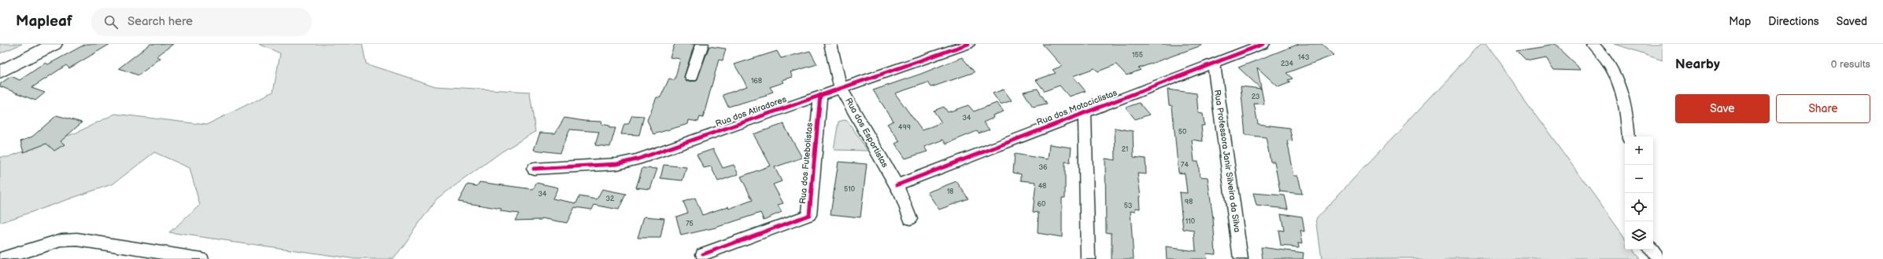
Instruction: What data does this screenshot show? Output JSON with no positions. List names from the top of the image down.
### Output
{
  "streets": {
    "street": [
      "Rua dos Motociclistas",
      "Rua dos Atiradores",
      "Rua dos Esportistas",
      "Rua Professora Janir Silveira da Silva",
      "Rua dos Futebolistas"
    ]
  },
  "crossings": [
    ["Rua dos Motociclistas", "Rua dos Esportistas"],
    ["Rua dos Motociclistas", "Rua Professora Janir Silveira da Silva"],
    ["Rua dos Atiradores", "Rua dos Esportistas"],
    ["Rua dos Atiradores", "Rua dos Futebolistas"]
  ],
  "house_numbers": [
    "155",
    "143",
    "234",
    "168",
    "23",
    "34",
    "499",
    "50",
    "21",
    "74",
    "36",
    "48",
    "510",
    "18",
    "34",
    "32",
    "98",
    "60",
    "53",
    "110",
    "75"
  ],
  "page": {
    "header": "Mapleaf",
    "search": "Search here",
    "nav": ["Map", "Directions", "Saved"],
    "heading": ["Nearby", "0 results"],
    "buttons": ["Save", "Share"],
    "map_buttons": ["+", "−"]
  }
}
